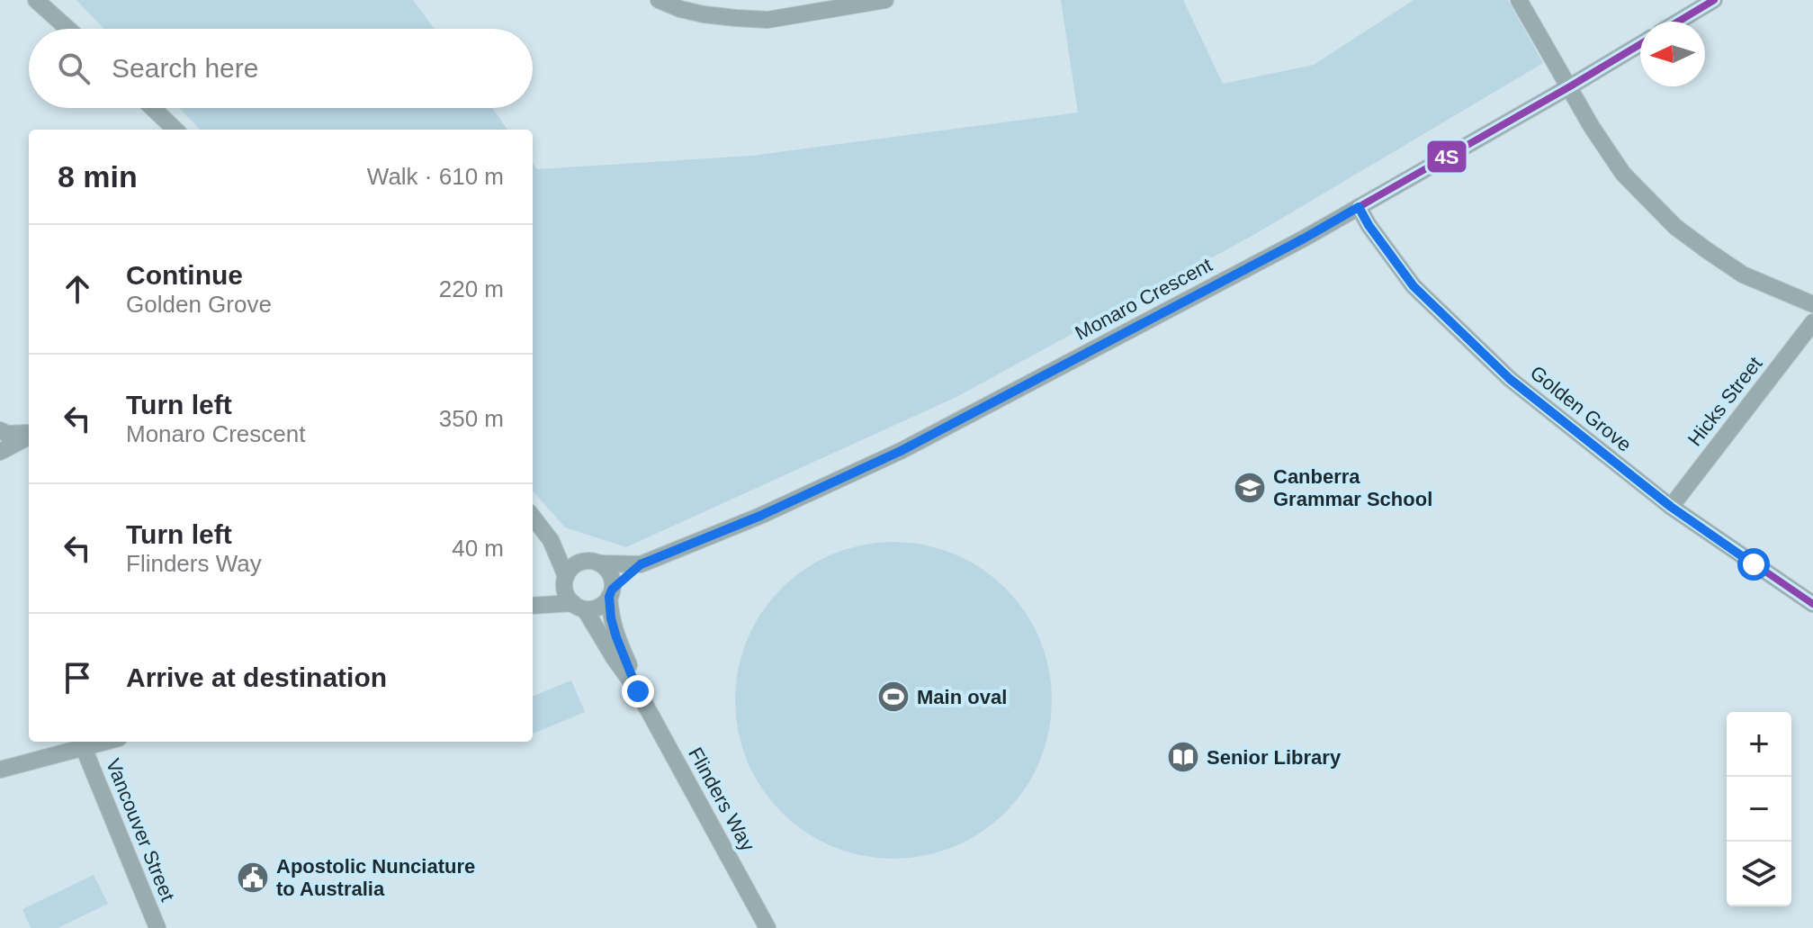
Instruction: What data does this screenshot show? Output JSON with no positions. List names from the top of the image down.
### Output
{
  "streets": {
    "street": [
      "Monaro Crescent",
      "Hicks Street",
      "Golden Grove",
      "Flinders Way",
      "Vancouver Street"
    ]
  },
  "crossings": [
    ["Monaro Crescent", "Golden Grove"],
    ["Monaro Crescent", "Flinders Way"],
    ["Hicks Street", "Golden Grove"]
  ],
  "places": {
    "school or university": ["Canberra Grammar School"],
    "sports": ["Main oval"],
    "library": ["Senior Library"],
    "public building": ["Apostolic Nunciature to Australia"]
  },
  "lines": ["transit line 4S"],
  "north": "left",
  "page": {
    "search": "Search here",
    "heading": ["8 min", "Walk · 610 m"],
    "list": [
      ["Continue", "Golden Grove", "220 m"],
      ["Turn left", "Monaro Crescent", "350 m"],
      ["Turn left", "Flinders Way", "40 m"],
      "Arrive at destination"
    ],
    "map_buttons": ["+", "−"]
  }
}
